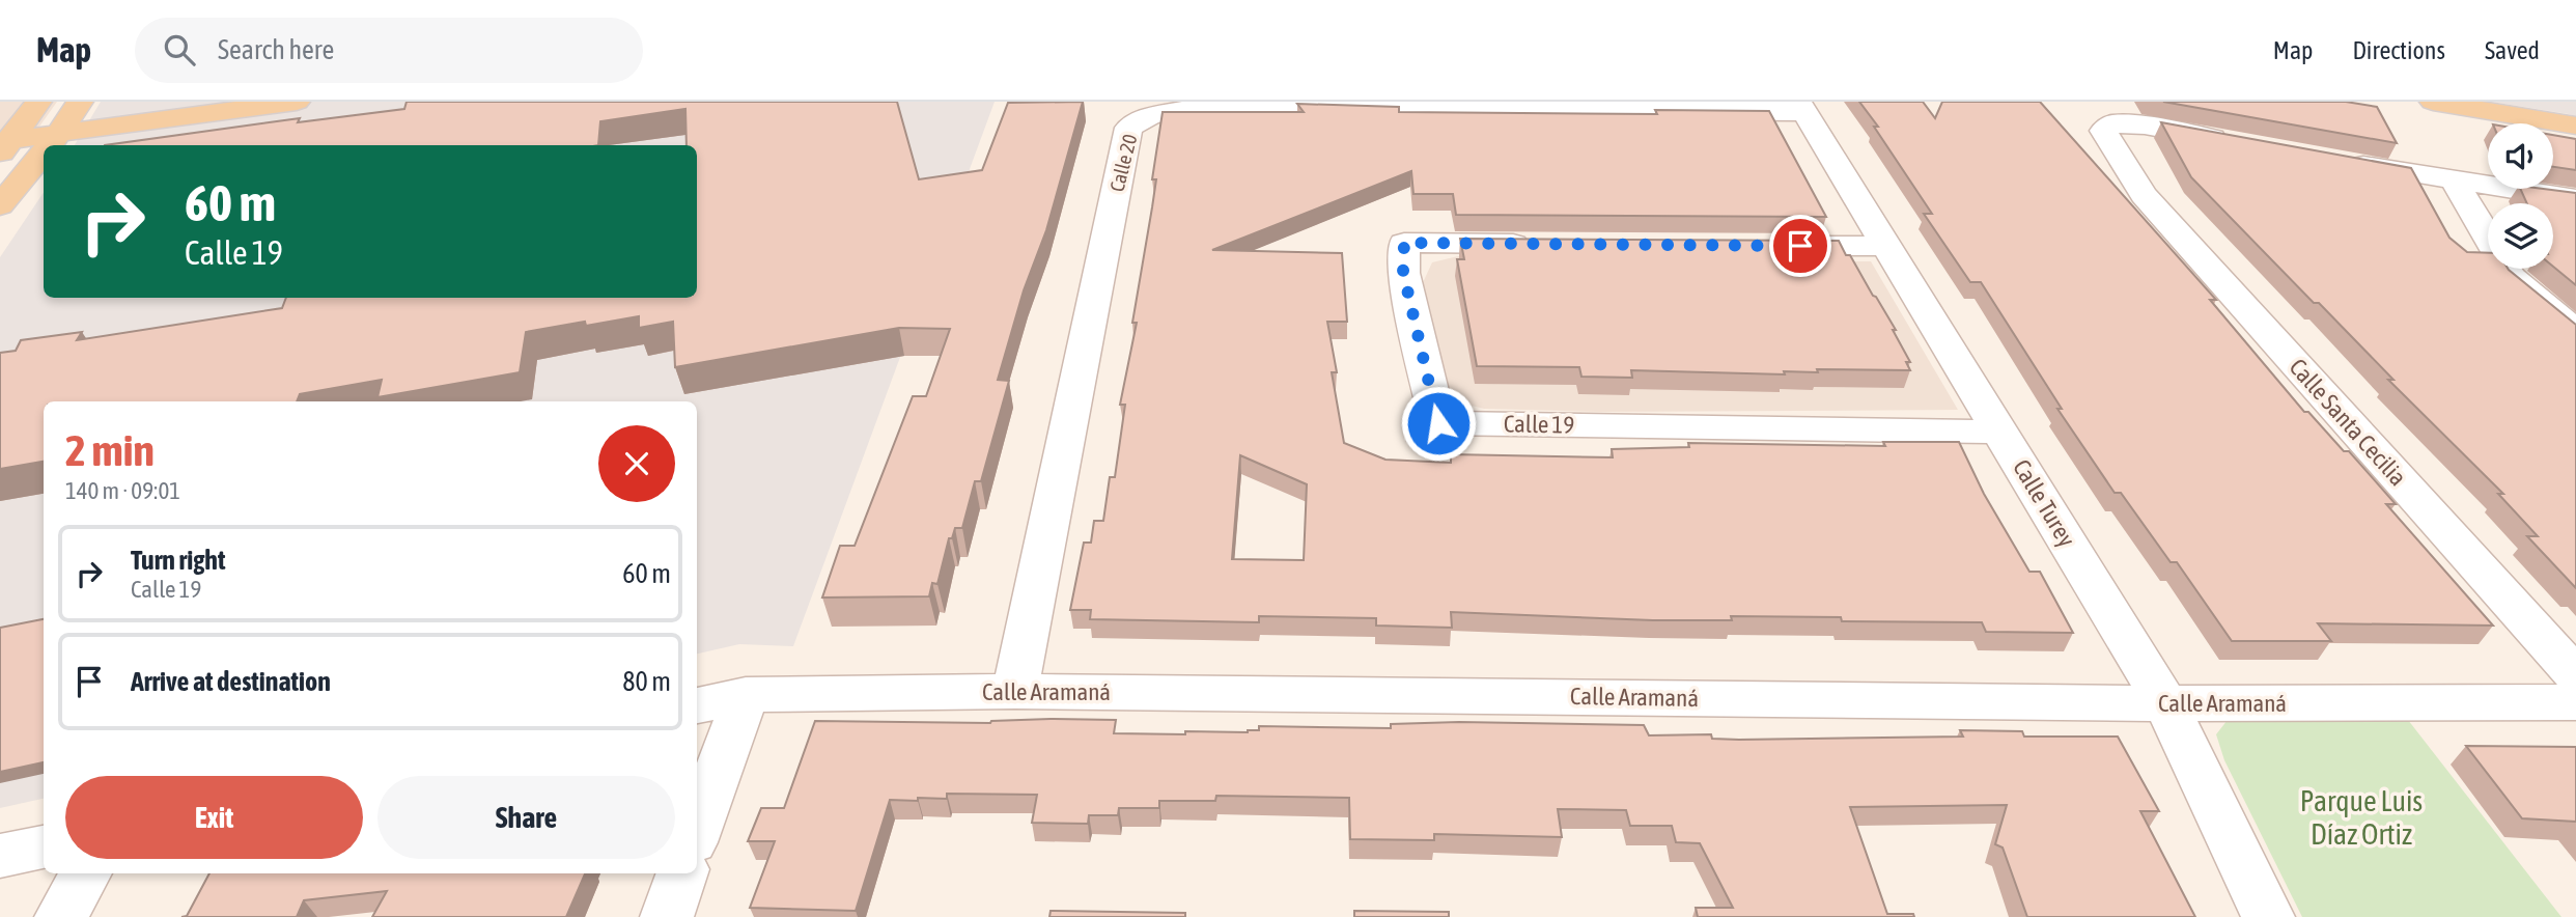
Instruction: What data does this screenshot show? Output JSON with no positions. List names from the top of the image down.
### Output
{
  "streets": {
    "street": [
      "Calle 20",
      "Calle Santa Cecilia",
      "Calle 19",
      "Calle Turey",
      "Calle Aramaná"
    ]
  },
  "crossings": [
    ["Calle 20", "Calle Turey"],
    ["Calle 20", "Calle Aramaná"],
    ["Calle 19", "Calle Turey"],
    ["Calle Turey", "Calle Aramaná"]
  ],
  "parks": ["Parque Luis Díaz Ortiz"],
  "page": {
    "header": "Map",
    "search": "Search here",
    "nav": ["Map", "Directions", "Saved"],
    "turn": ["60 m", "Calle 19"],
    "heading": ["2 min", "140 m · 09:01"],
    "list": [
      {
        "name": "Turn right",
        "note": "Calle 19",
        "value": "60 m"
      },
      {
        "name": "Arrive at destination",
        "value": "80 m"
      }
    ],
    "buttons": ["Exit", "Share"]
  }
}
